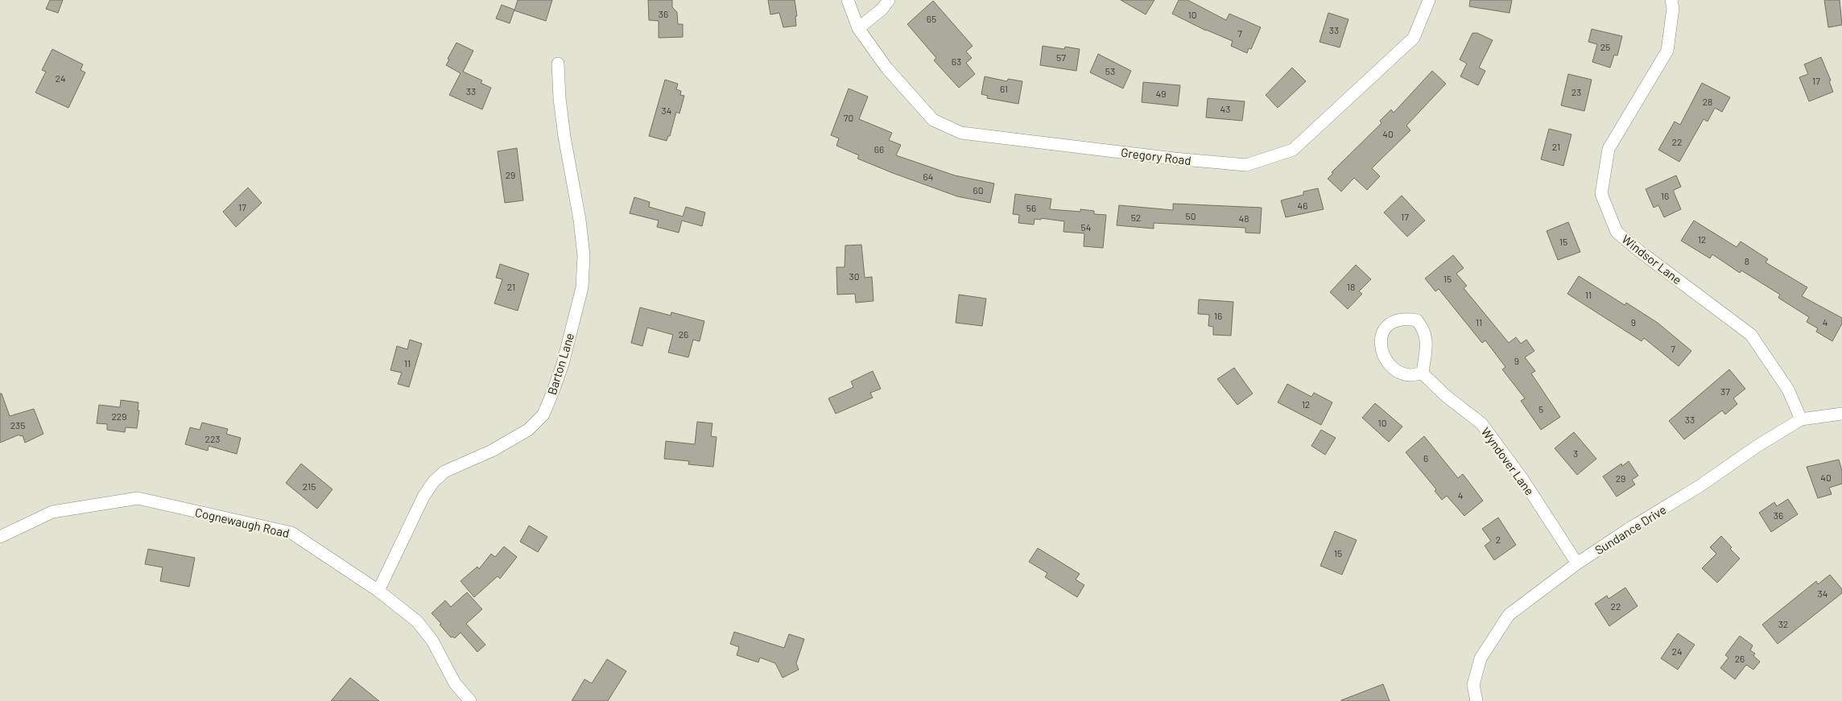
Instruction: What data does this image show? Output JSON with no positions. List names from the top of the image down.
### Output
{
  "streets": {
    "street": [
      "Gregory Road",
      "Windsor Lane",
      "Barton Lane",
      "Wyndover Lane",
      "Cognewaugh Road",
      "Sundance Drive"
    ]
  },
  "crossings": [
    ["Windsor Lane", "Sundance Drive"],
    ["Barton Lane", "Cognewaugh Road"],
    ["Wyndover Lane", "Sundance Drive"]
  ],
  "house_numbers": [
    "36",
    "10",
    "65",
    "33",
    "7",
    "25",
    "57",
    "63",
    "53",
    "24",
    "17",
    "61",
    "33",
    "23",
    "49",
    "28",
    "43",
    "34",
    "70",
    "40",
    "22",
    "21",
    "66",
    "29",
    "64",
    "60",
    "16",
    "46",
    "17",
    "56",
    "50",
    "17",
    "52",
    "48",
    "54",
    "12",
    "15",
    "8",
    "30",
    "15",
    "21",
    "18",
    "11",
    "16",
    "11",
    "9",
    "4",
    "26",
    "7",
    "9",
    "11",
    "37",
    "12",
    "5",
    "229",
    "33",
    "10",
    "235",
    "223",
    "3",
    "6",
    "40",
    "29",
    "215",
    "4",
    "36",
    "2",
    "15",
    "34",
    "22",
    "32",
    "24",
    "26"
  ]
}
